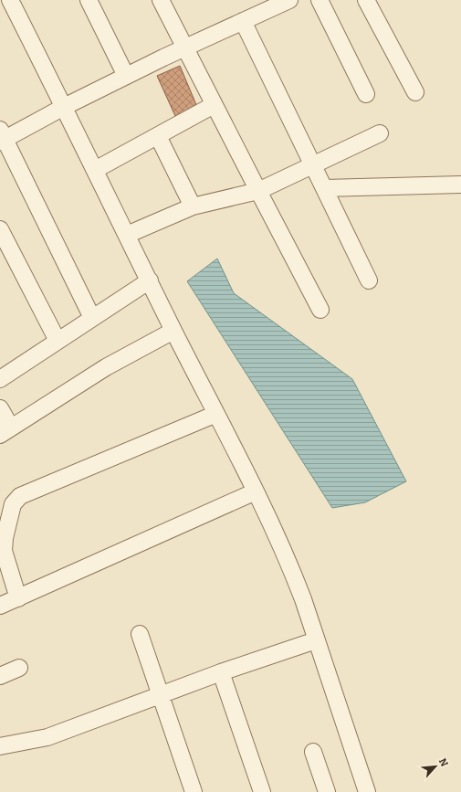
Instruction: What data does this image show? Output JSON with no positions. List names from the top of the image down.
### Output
{
  "north": "top right"
}
